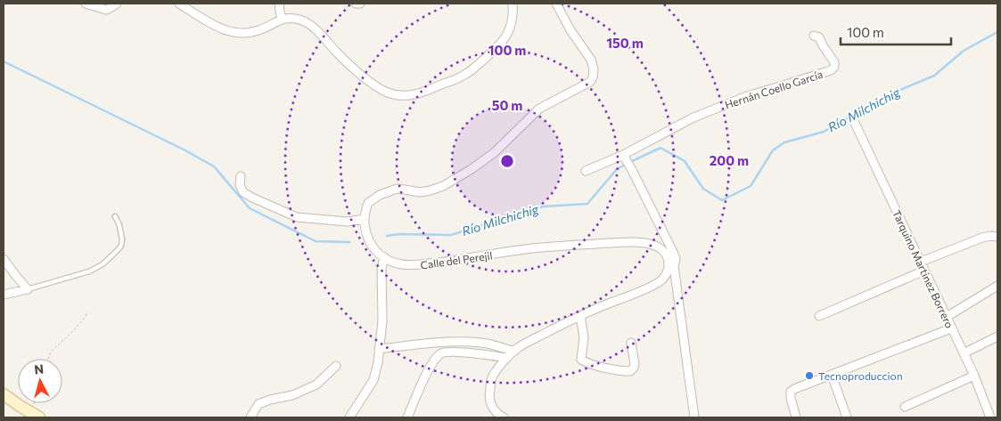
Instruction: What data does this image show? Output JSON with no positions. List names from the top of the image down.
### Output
{
  "streets": {
    "street": ["Hernán Coello García", "Calle del Perejil", "Tarquino Martinez Borrero"]
  },
  "water": ["Río Milchichig"],
  "places": ["Tecnoproduccion"],
  "scale_bar": "100 m",
  "north": "top",
  "rings": [
    "150 m",
    "100 m",
    "50 m",
    "200 m"
  ]
}
